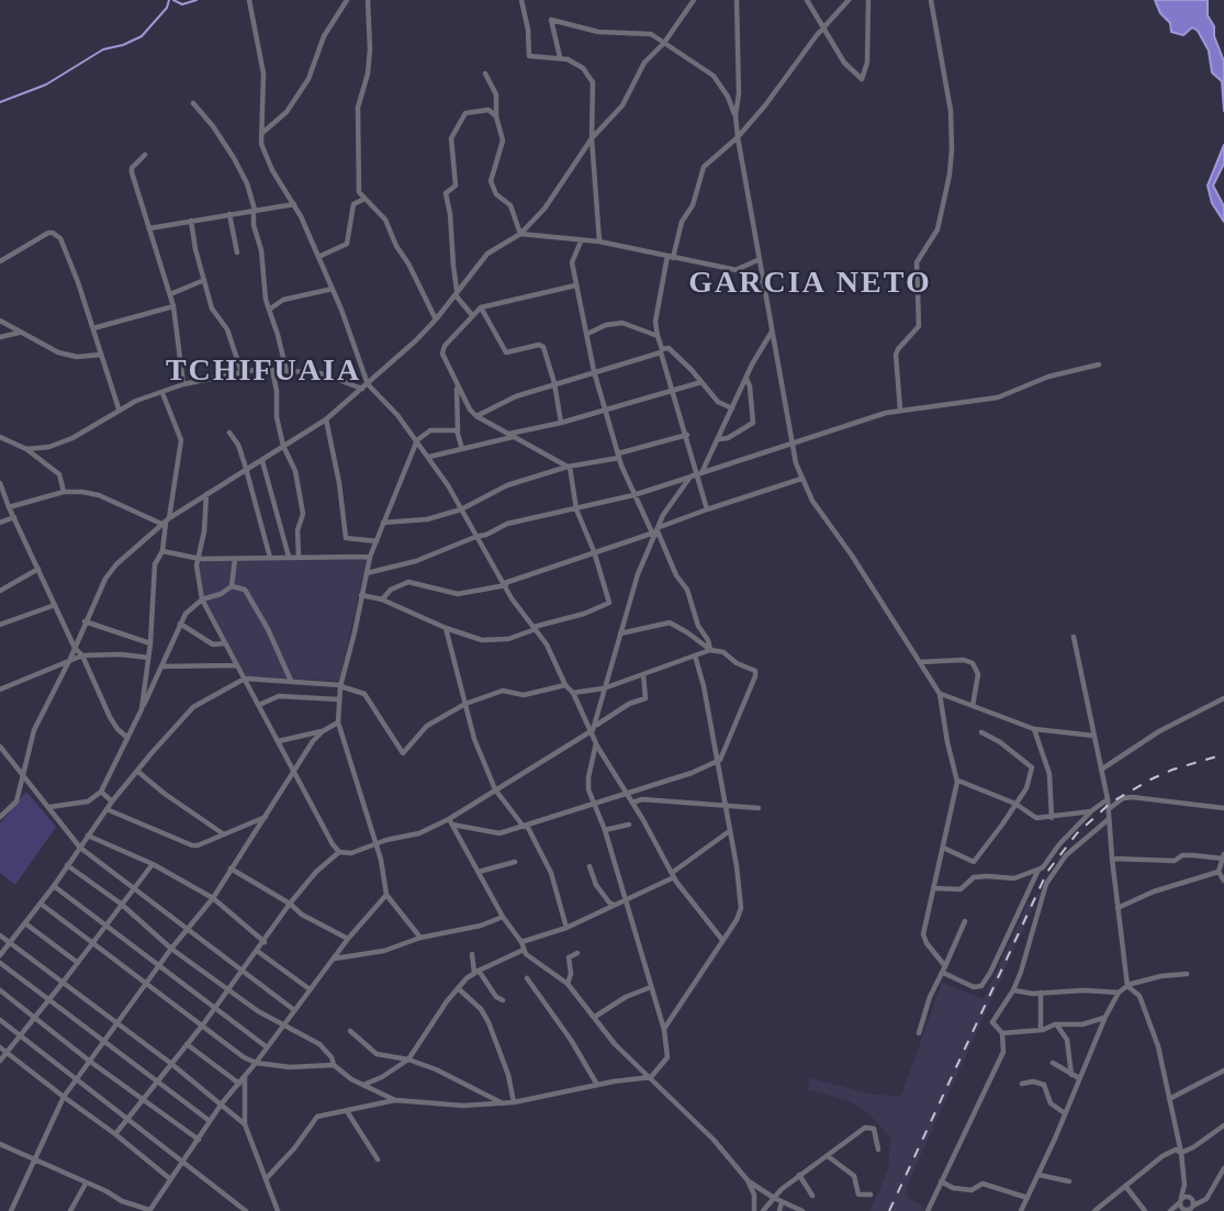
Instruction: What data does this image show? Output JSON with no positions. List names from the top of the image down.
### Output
{
  "districts": ["GARCIA NETO", "TCHIFUAIA"]
}
